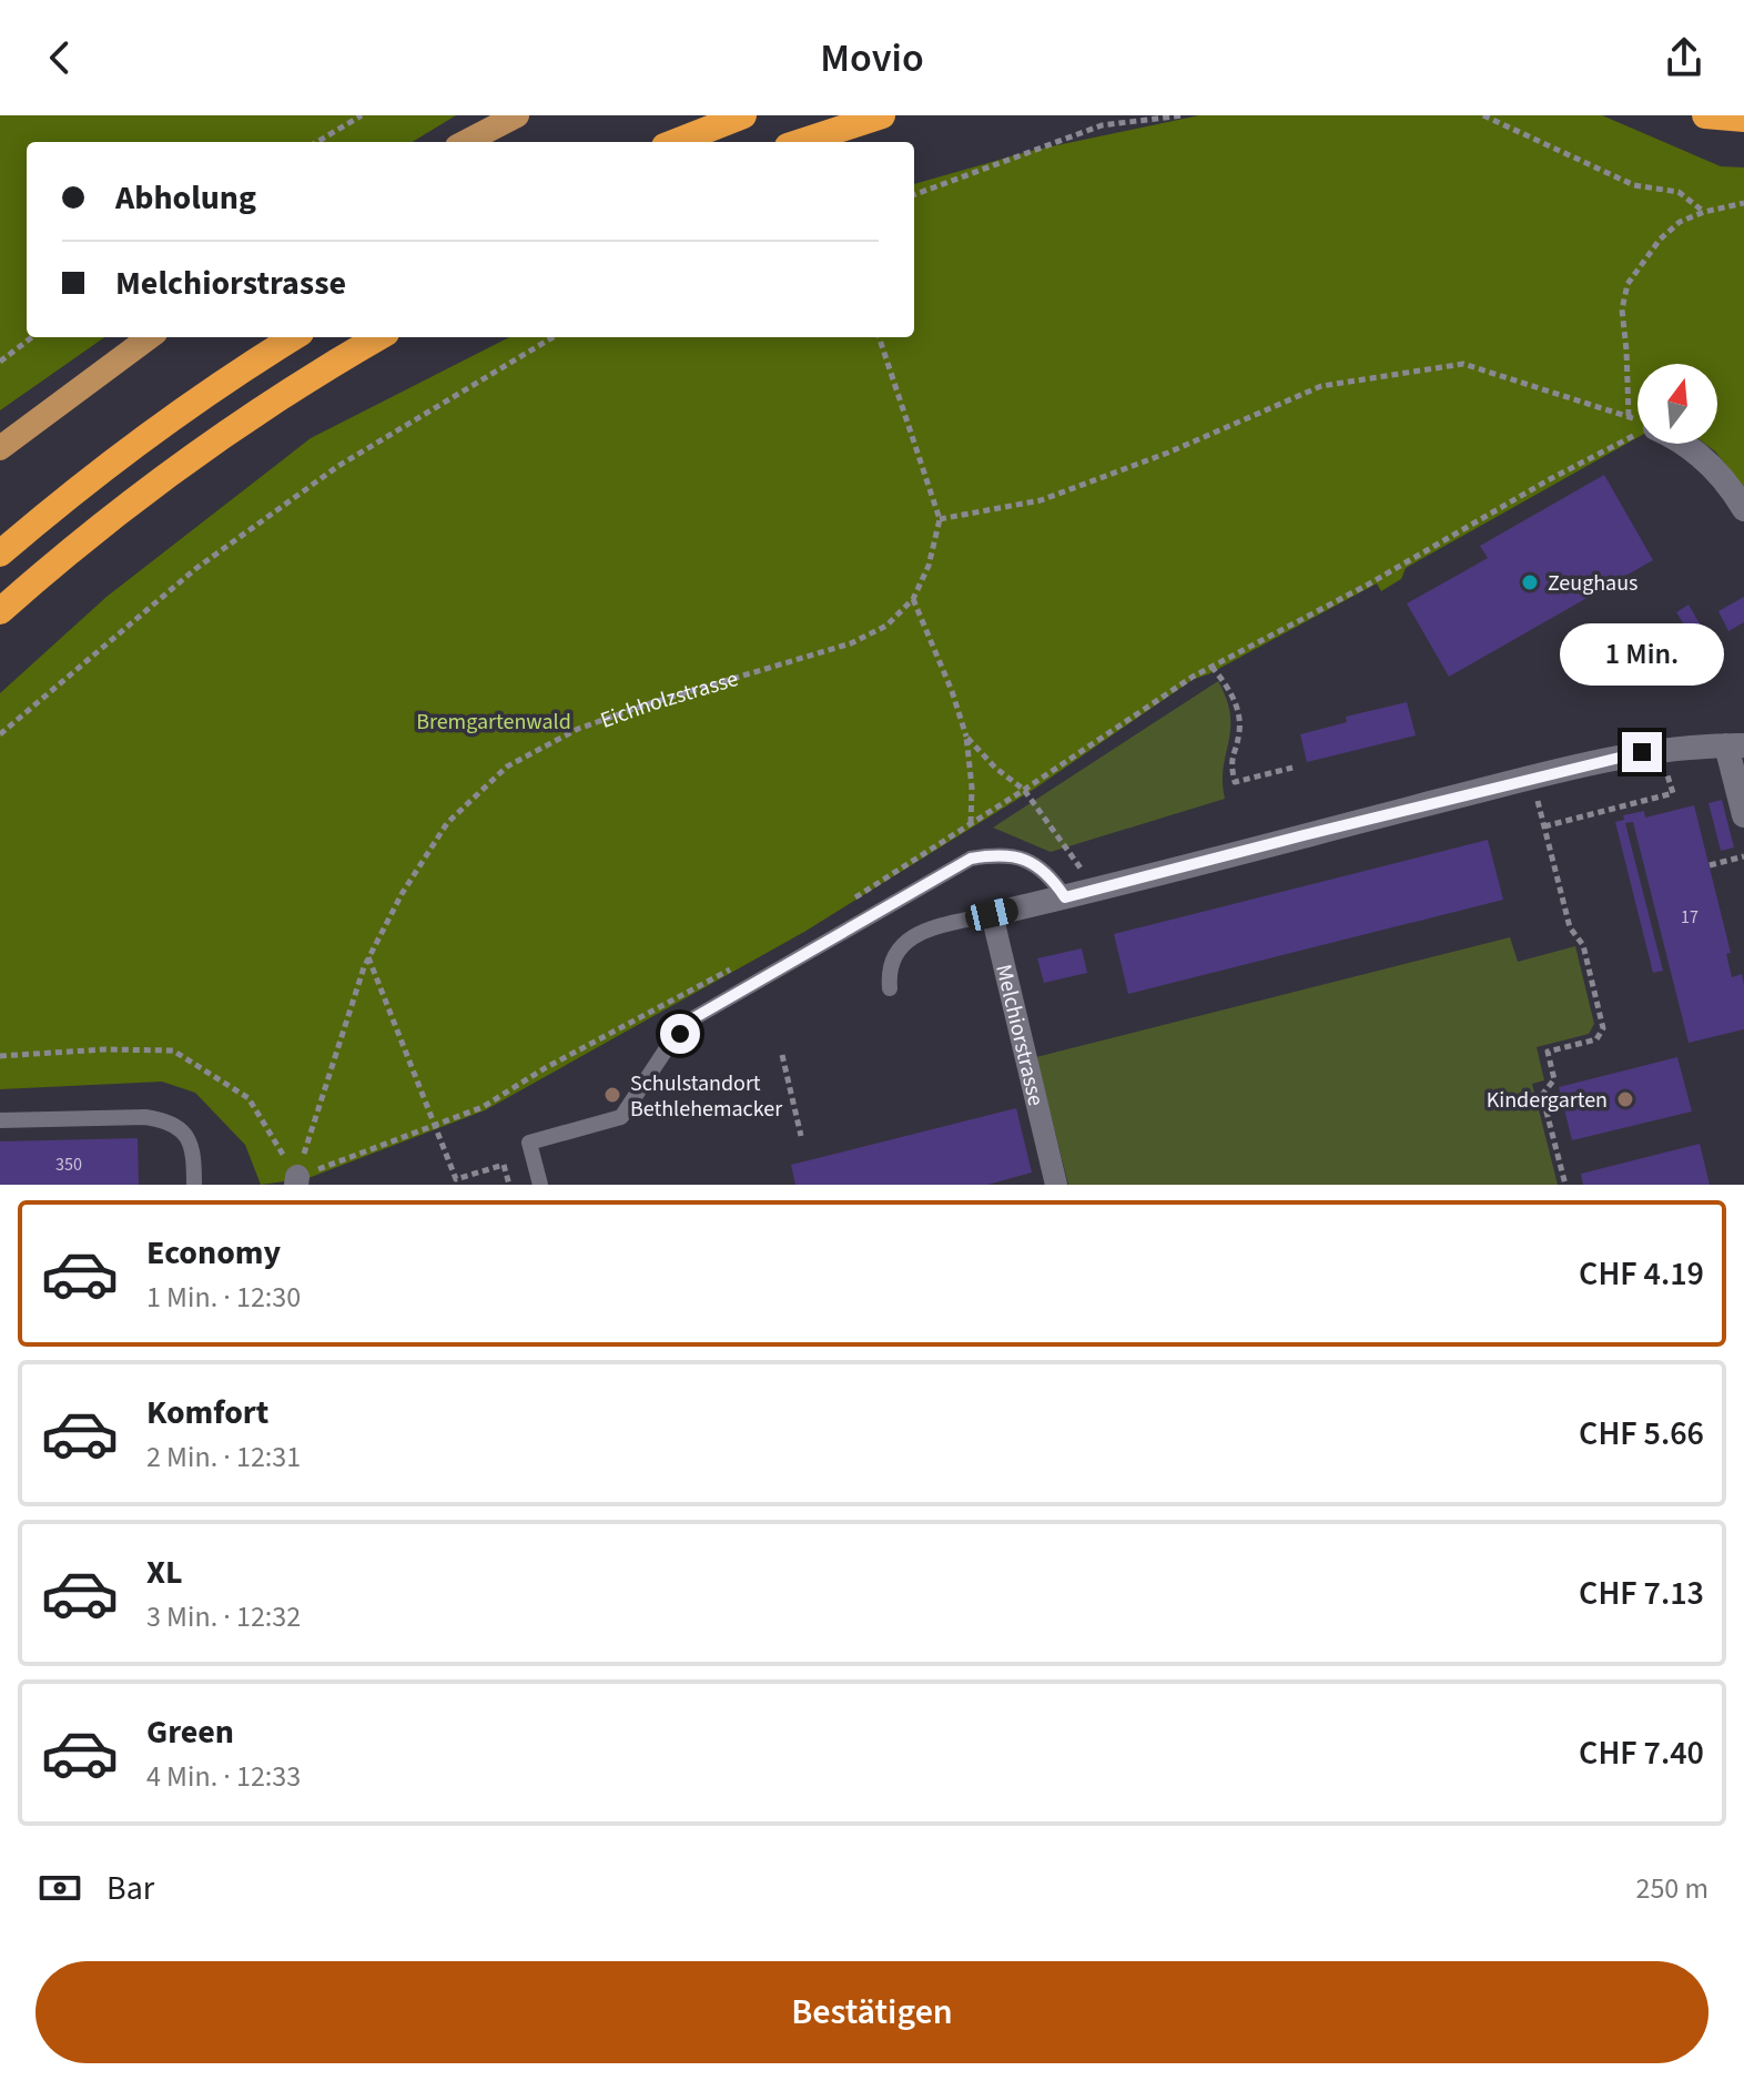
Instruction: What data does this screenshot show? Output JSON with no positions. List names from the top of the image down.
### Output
{
  "streets": {
    "street": ["Melchiorstrasse"],
    "path": ["Eichholzstrasse"]
  },
  "parks": ["Bremgartenwald"],
  "places": ["Zeughaus", "Schulstandort Bethlehemacker", "Kindergarten"],
  "house_numbers": ["17", "350"],
  "north": "top",
  "page": {
    "header": "Movio",
    "banner": ["Abholung", "Melchiorstrasse"],
    "bubble": "1 Min.",
    "list": [
      {
        "name": "Economy",
        "note": "1 Min. · 12:30",
        "value": "CHF 4.19"
      },
      {
        "name": "Komfort",
        "note": "2 Min. · 12:31",
        "value": "CHF 5.66"
      },
      {
        "name": "XL",
        "note": "3 Min. · 12:32",
        "value": "CHF 7.13"
      },
      {
        "name": "Green",
        "note": "4 Min. · 12:33",
        "value": "CHF 7.40"
      }
    ],
    "pay": ["Bar", "250 m"],
    "buttons": "Bestätigen"
  }
}
